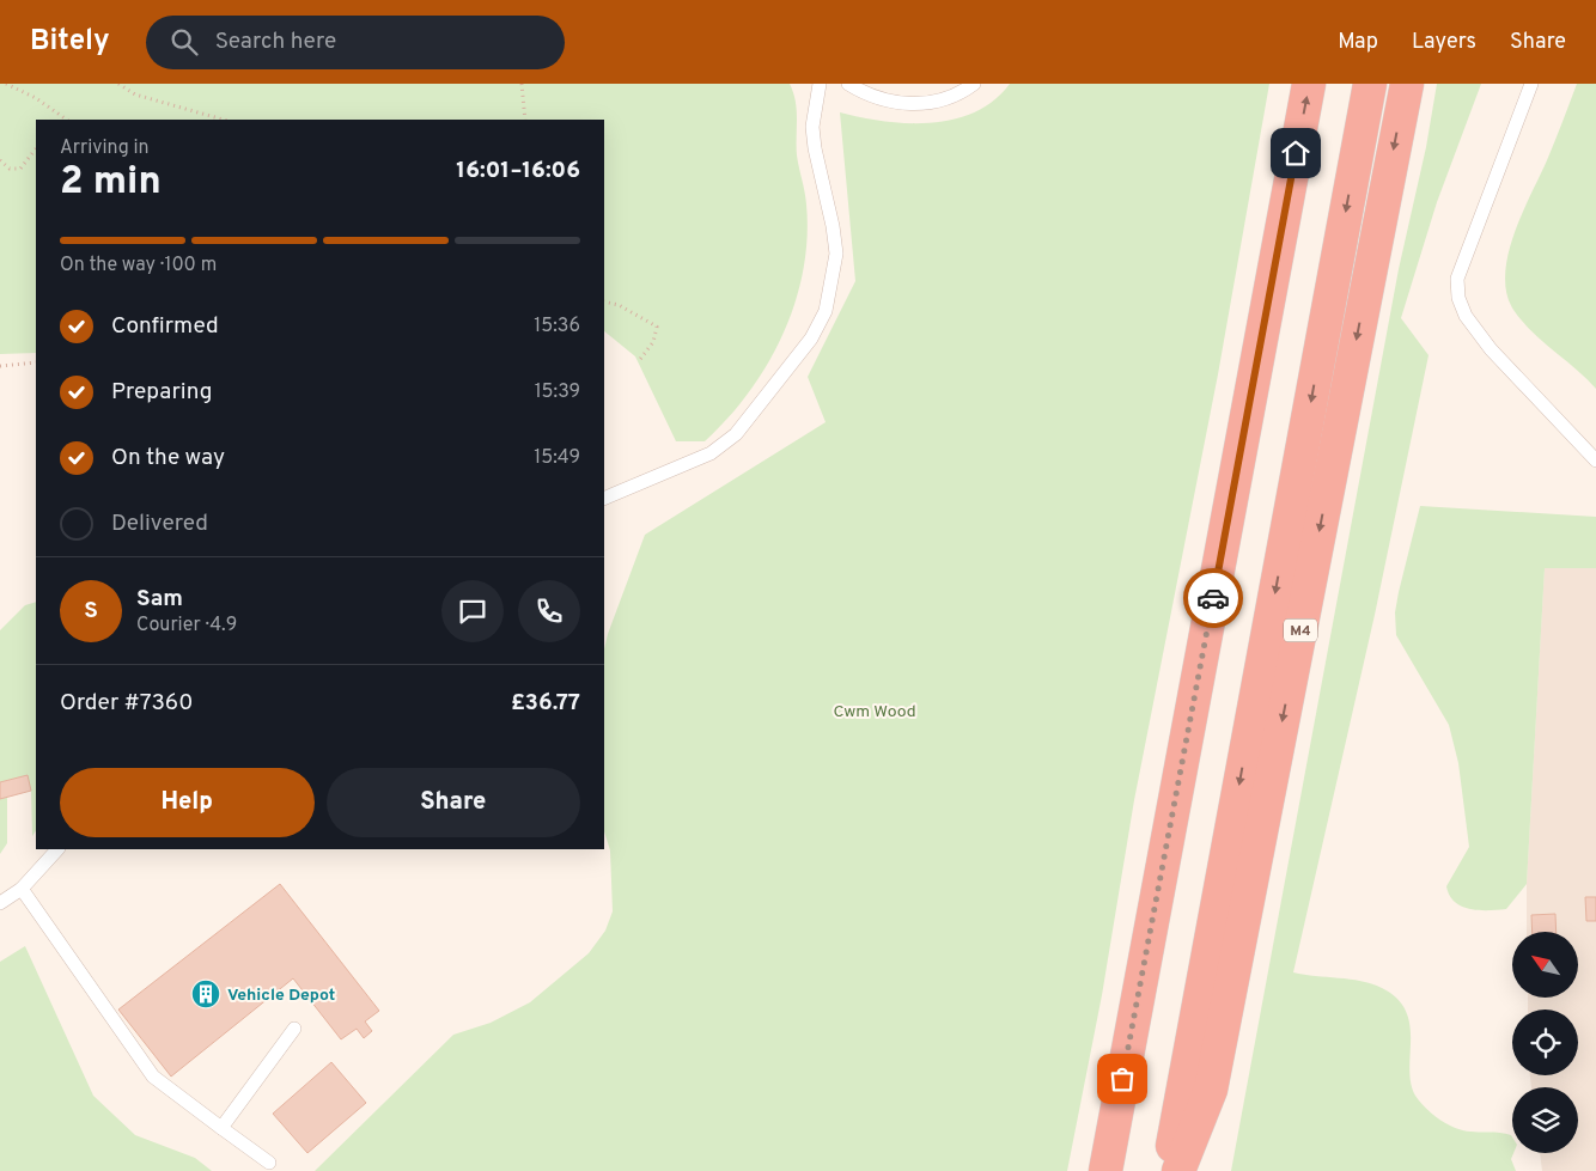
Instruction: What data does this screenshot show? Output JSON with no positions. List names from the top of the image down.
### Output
{
  "streets": {
    "highway": ["M4"]
  },
  "parks": ["Cwm Wood"],
  "places": {
    "building": ["Vehicle Depot"]
  },
  "north": "top left",
  "page": {
    "header": "Bitely",
    "search": "Search here",
    "nav": ["Map", "Layers", "Share"],
    "heading": ["2 min", "Arriving in", "16:01–16:06"],
    "panel": [
      "Sam",
      "Courier · 4.9",
      "Order #7360",
      "£36.77"
    ],
    "bar": "On the way · 100 m",
    "list": [
      ["Confirmed", "15:36"],
      ["Preparing", "15:39"],
      ["On the way", "15:49"],
      "Delivered"
    ],
    "round": "S",
    "buttons": ["Help", "Share"]
  }
}
